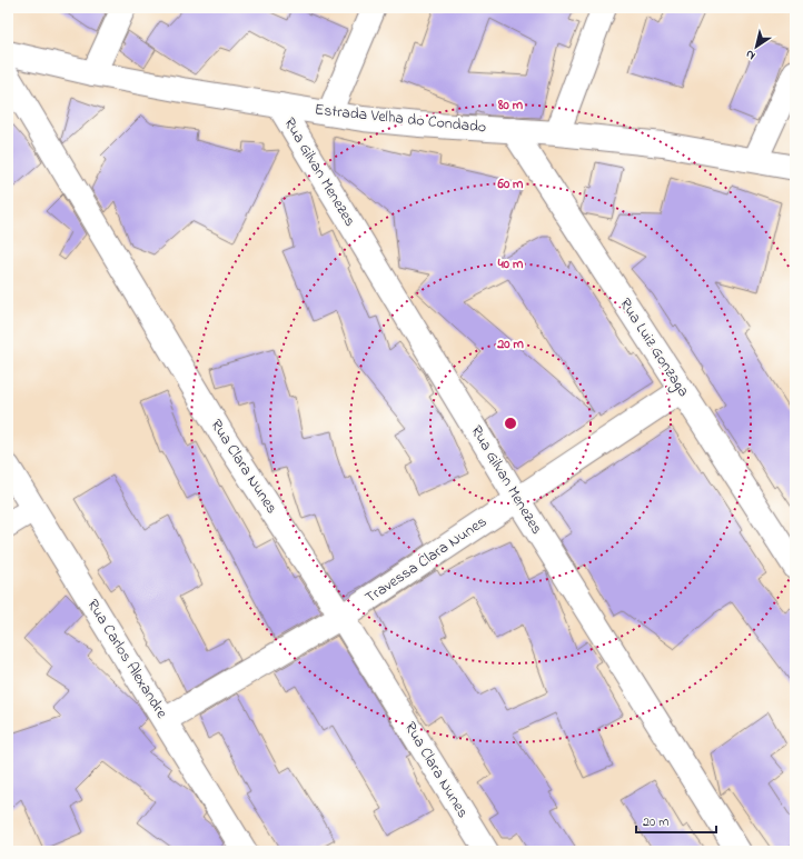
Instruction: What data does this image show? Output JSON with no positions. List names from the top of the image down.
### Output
{
  "streets": {
    "street": [
      "Estrada Velha do Condado",
      "Rua Gilvan Menezes",
      "Rua Luiz Gonzaga",
      "Rua Clara Nunes",
      "Travessa Clara Nunes",
      "Rua Carlos Alexandre"
    ]
  },
  "crossings": [
    ["Estrada Velha do Condado", "Rua Gilvan Menezes"],
    ["Estrada Velha do Condado", "Rua Luiz Gonzaga"],
    ["Rua Gilvan Menezes", "Travessa Clara Nunes"],
    ["Rua Luiz Gonzaga", "Travessa Clara Nunes"],
    ["Rua Clara Nunes", "Travessa Clara Nunes"],
    ["Travessa Clara Nunes", "Rua Carlos Alexandre"]
  ],
  "scale_bar": "20 m",
  "north": "bottom left",
  "rings": [
    "80 m",
    "60 m",
    "40 m",
    "20 m"
  ]
}
